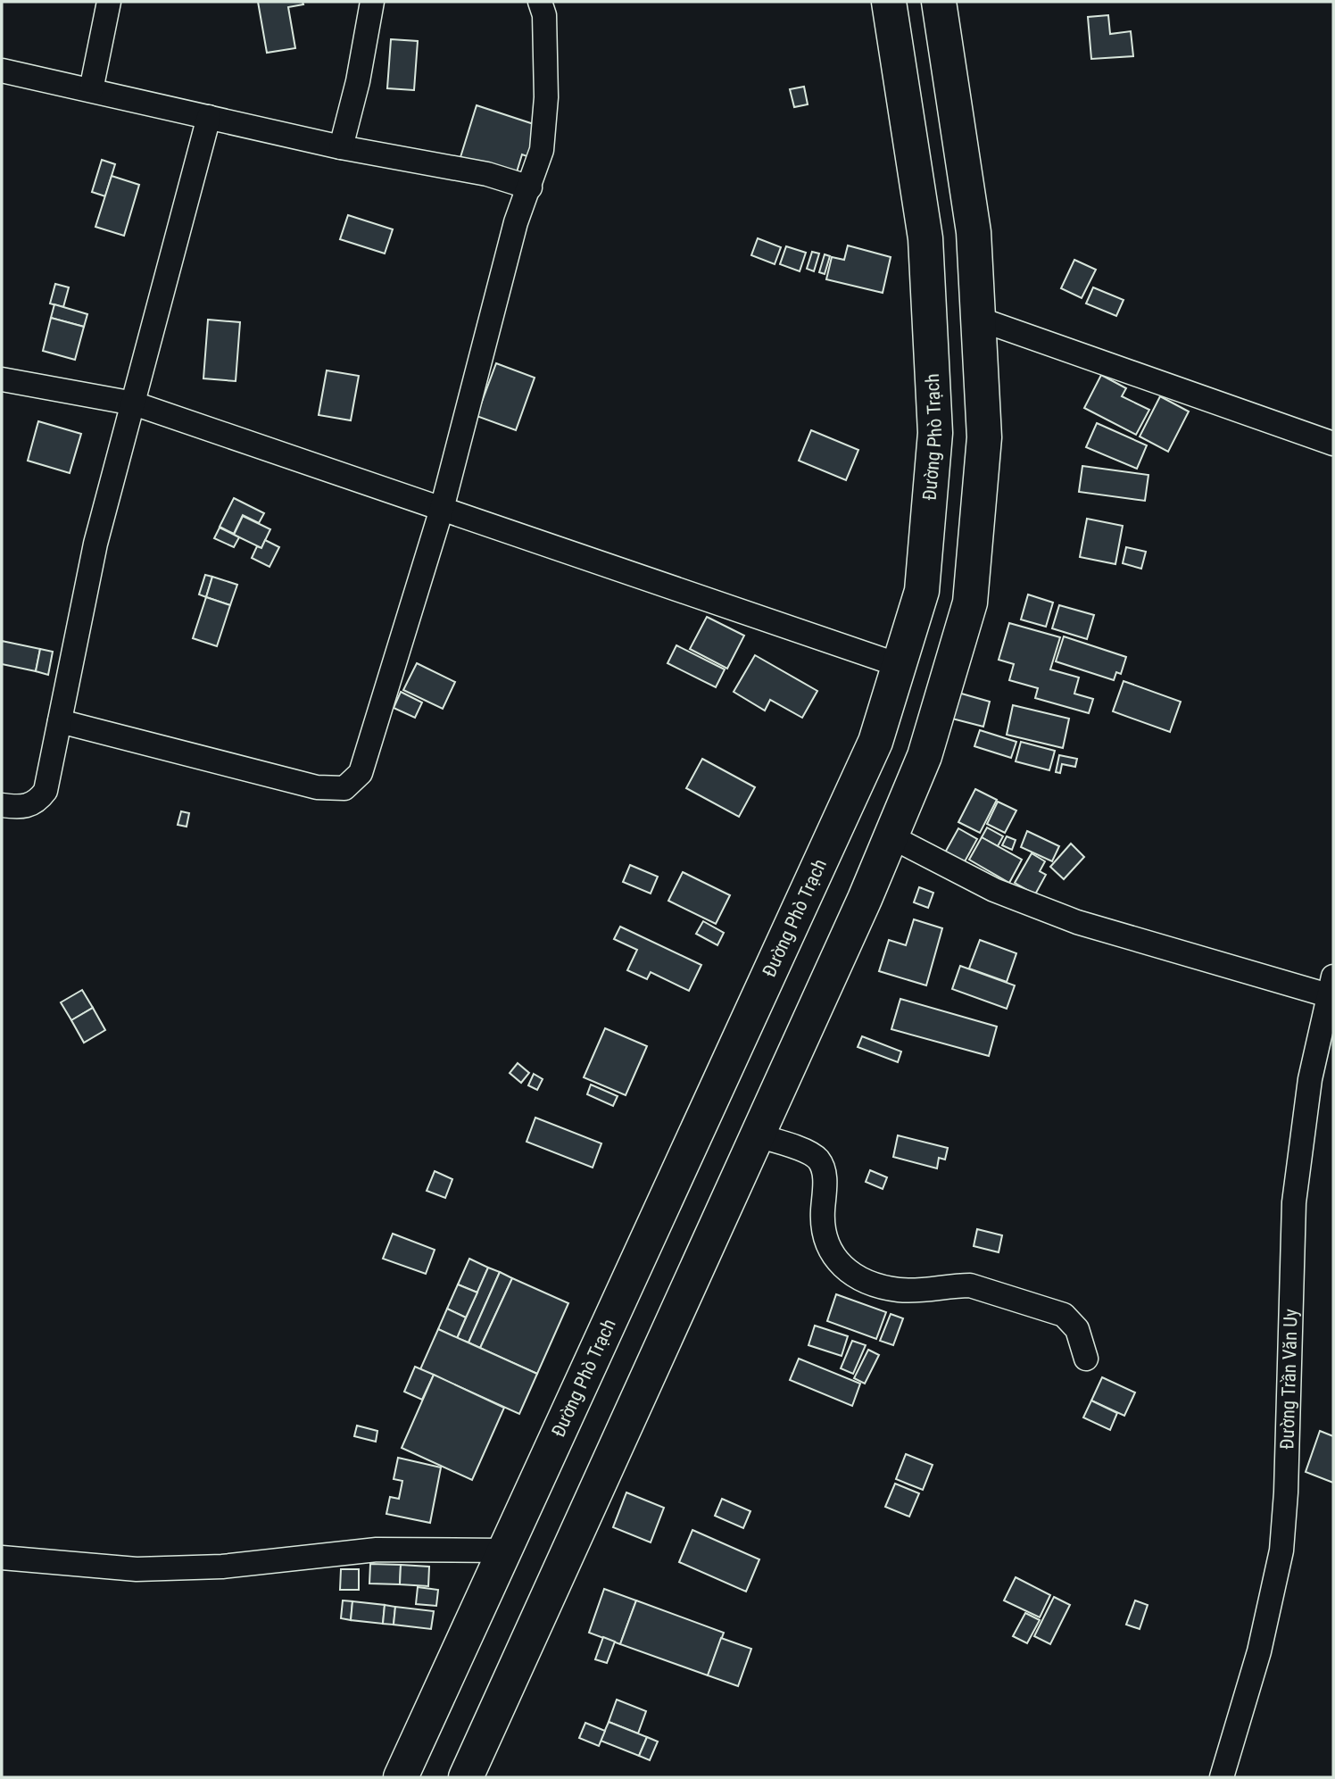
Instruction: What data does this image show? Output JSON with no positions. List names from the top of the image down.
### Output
{
  "streets": {
    "highway": ["Đường Phò Trạch"],
    "street": ["Đường Trần Văn Uy"]
  }
}
